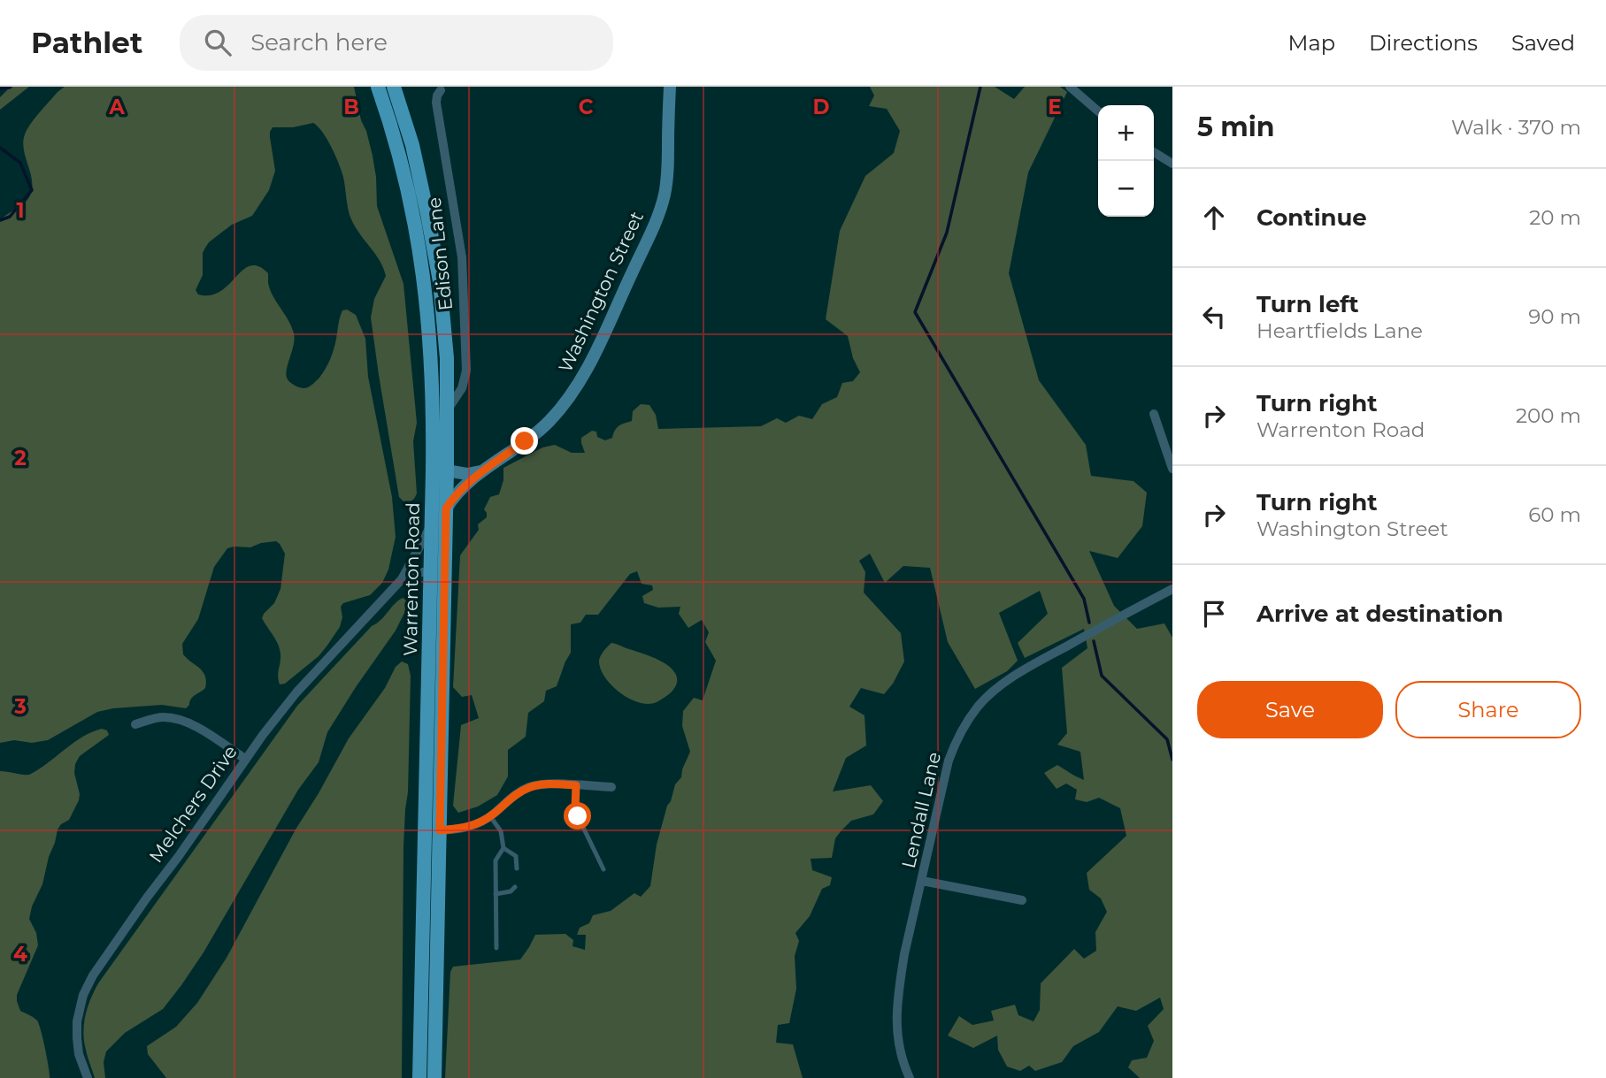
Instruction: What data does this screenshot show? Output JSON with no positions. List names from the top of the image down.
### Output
{
  "streets": {
    "main road": ["Warrenton Road"],
    "street": [
      "Edison Lane",
      "Washington Street",
      "Melchers Drive",
      "Lendall Lane"
    ]
  },
  "crossings": [
    ["Edison Lane", "Warrenton Road"],
    ["Washington Street", "Warrenton Road"],
    ["Warrenton Road", "Melchers Drive"]
  ],
  "page": {
    "header": "Pathlet",
    "search": "Search here",
    "nav": ["Map", "Directions", "Saved"],
    "heading": ["5 min", "Walk · 370 m"],
    "map_buttons": ["+", "−"],
    "list": [
      ["Continue", "20 m"],
      ["Turn left", "Heartfields Lane", "90 m"],
      ["Turn right", "Warrenton Road", "200 m"],
      ["Turn right", "Washington Street", "60 m"],
      "Arrive at destination"
    ],
    "buttons": ["Save", "Share"]
  },
  "grid": {
    "columns": [
      "A",
      "B",
      "C",
      "D",
      "E"
    ],
    "rows": [
      "1",
      "2",
      "3",
      "4"
    ]
  }
}
